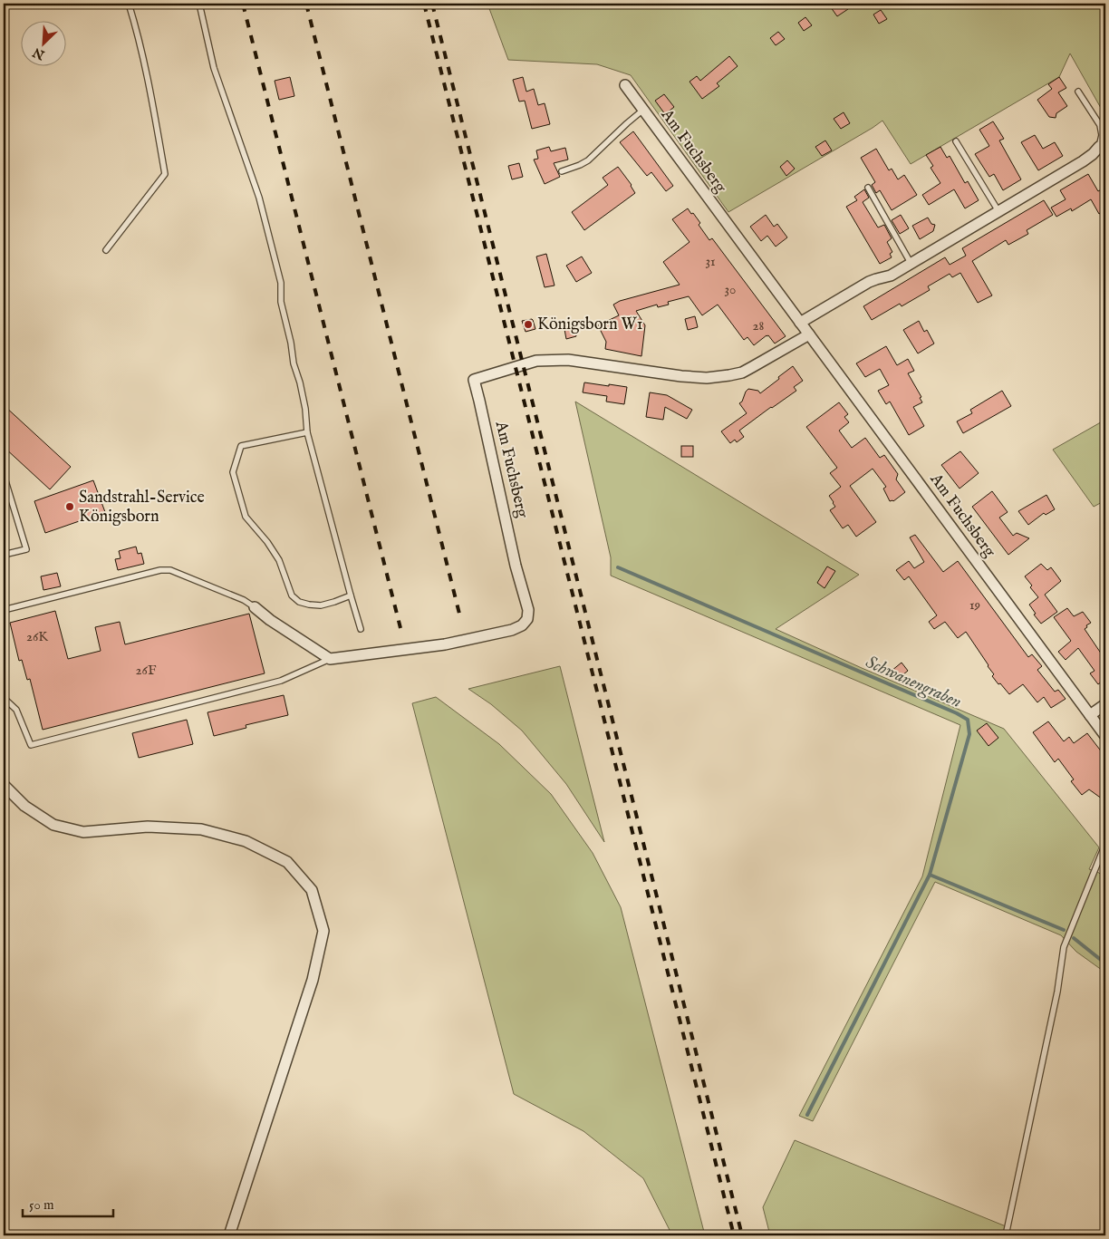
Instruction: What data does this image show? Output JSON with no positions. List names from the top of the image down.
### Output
{
  "streets": {
    "street": ["Am Fuchsberg"]
  },
  "water": ["Schwanengraben"],
  "places": ["Königsborn W1", "Sandstrahl-Service Königsborn"],
  "house_numbers": [
    "31",
    "30",
    "28",
    "19",
    "26K",
    "26F"
  ],
  "scale_bar": "50 m",
  "north": "bottom left"
}
